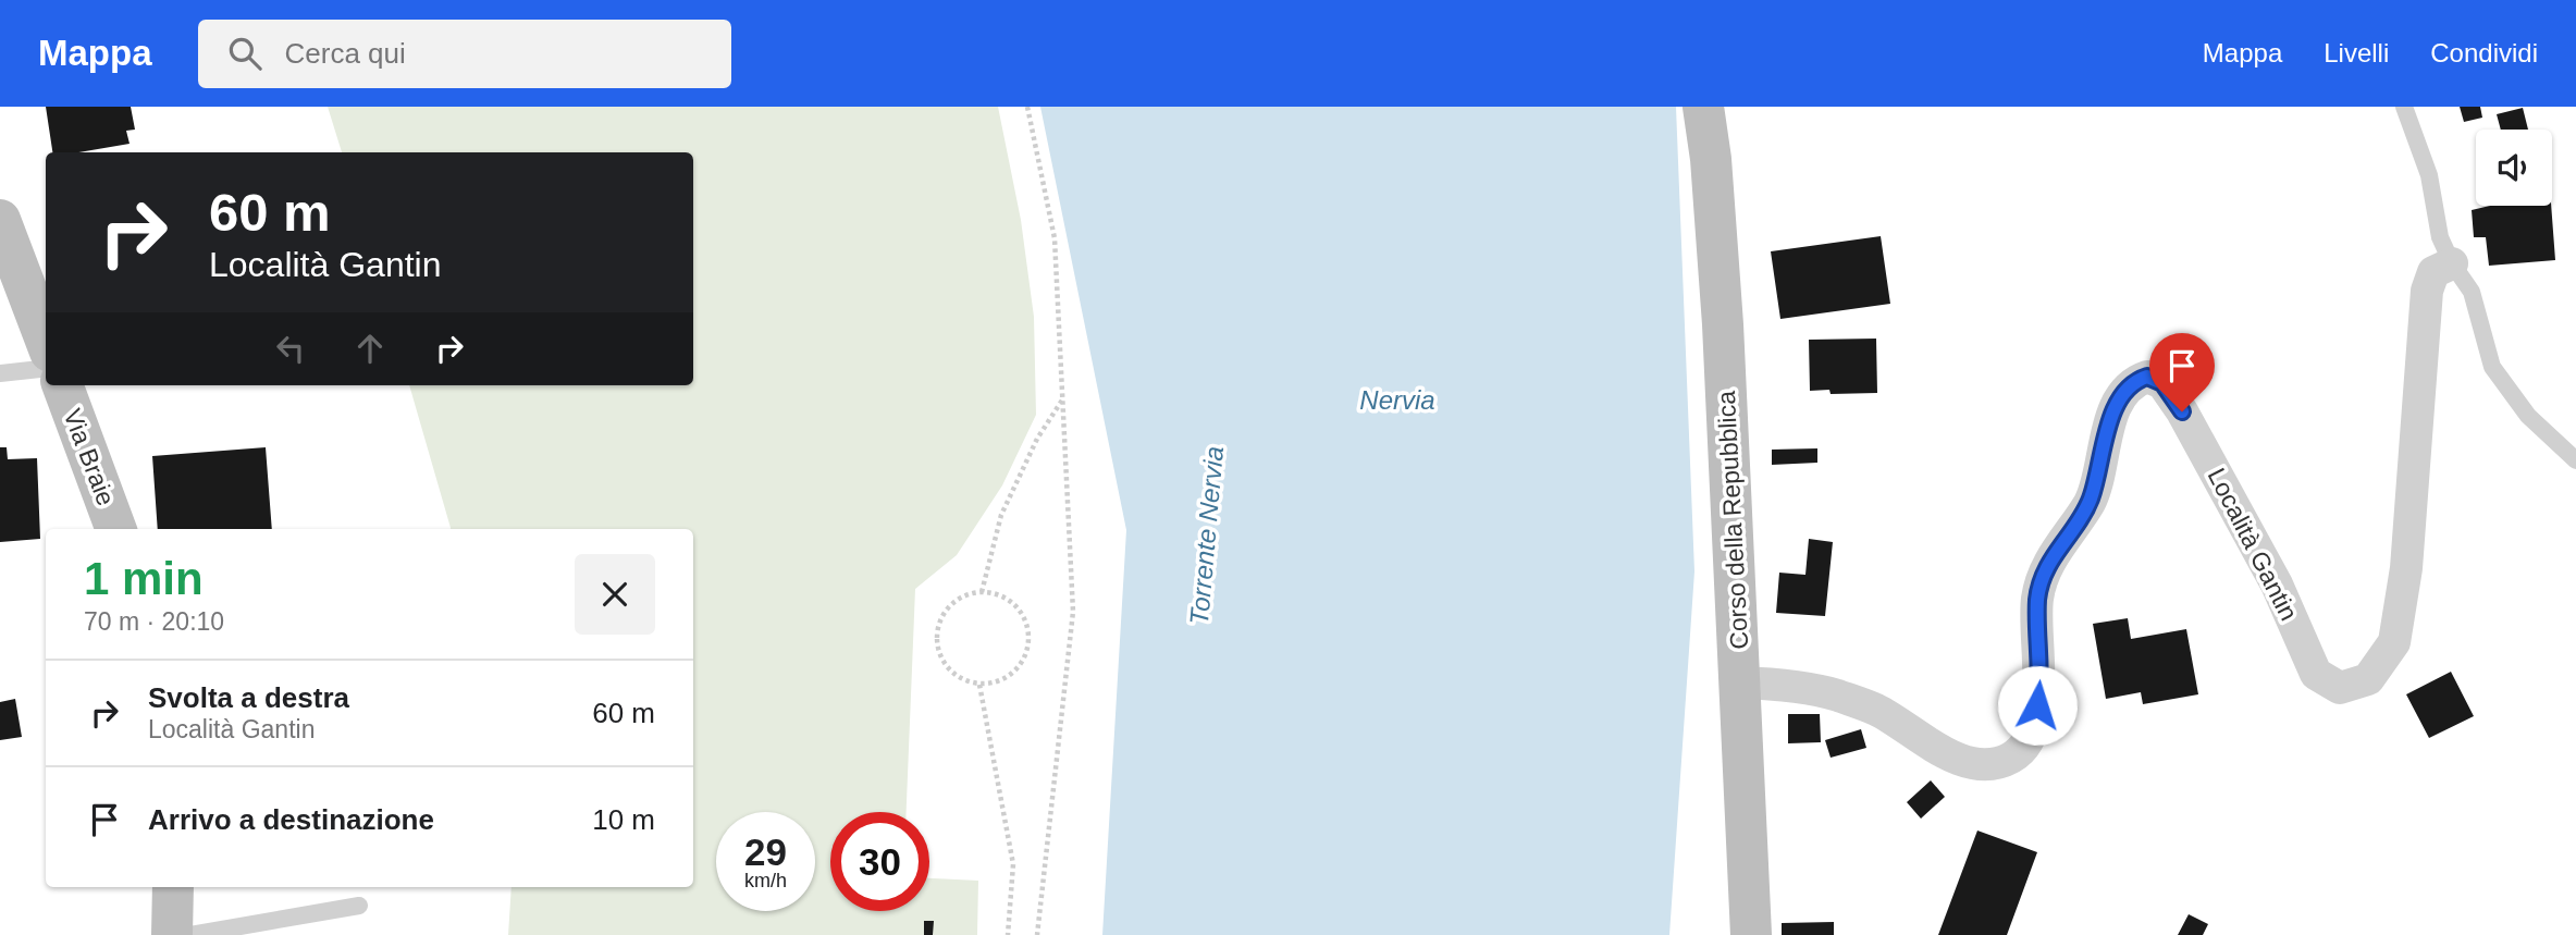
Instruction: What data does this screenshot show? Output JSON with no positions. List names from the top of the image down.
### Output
{
  "streets": {
    "main road": ["Via Braie", "Corso della Repubblica"],
    "street": ["Località Gantin"]
  },
  "crossings": [
    ["Corso della Repubblica", "Località Gantin"]
  ],
  "water": ["Nervia", "Torrente Nervia"],
  "page": {
    "header": "Mappa",
    "search": "Cerca qui",
    "nav": ["Mappa", "Livelli", "Condividi"],
    "turn": ["60 m", "Località Gantin"],
    "heading": ["1 min", "70 m · 20:10"],
    "list": [
      {
        "name": "Svolta a destra",
        "note": "Località Gantin",
        "value": "60 m"
      },
      {
        "name": "Arrivo a destinazione",
        "value": "10 m"
      }
    ],
    "speed": "29 km/h",
    "limit": "30"
  }
}
